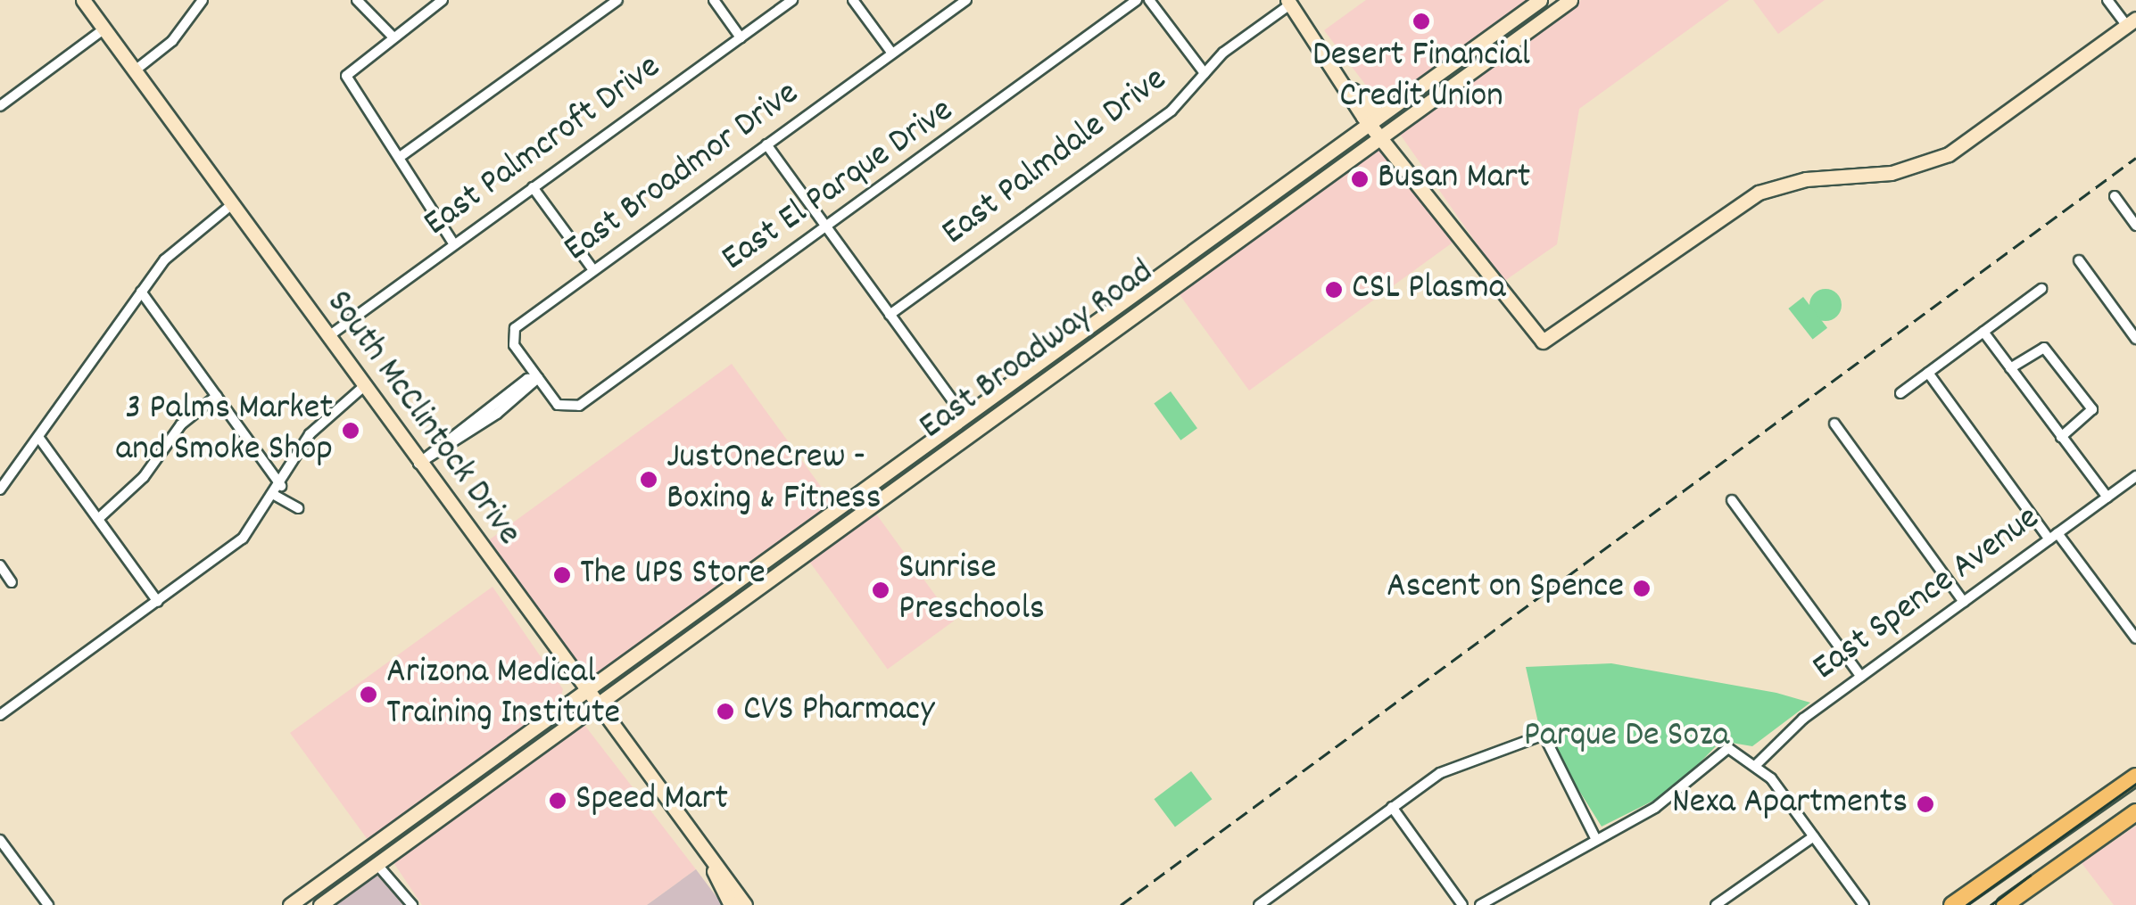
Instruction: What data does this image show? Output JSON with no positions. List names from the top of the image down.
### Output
{
  "streets": {
    "main road": ["East Broadway Road", "South McClintock Drive"],
    "street": [
      "East Palmcroft Drive",
      "East Palmdale Drive",
      "East Broadmor Drive",
      "East El Parque Drive",
      "East Spence Avenue"
    ]
  },
  "crossings": [
    ["East Palmcroft Drive", "South McClintock Drive"],
    ["East Broadmor Drive", "East El Parque Drive"],
    ["East Broadway Road", "South McClintock Drive"]
  ],
  "parks": ["Parque De Soza"],
  "places": [
    "Desert Financial Credit Union",
    "Busan Mart",
    "CSL Plasma",
    "3 Palms Market and Smoke Shop",
    "JustOneCrew - Boxing & Fitness",
    "The UPS Store",
    "Ascent on Spence",
    "Sunrise Preschools",
    "Arizona Medical Training Institute",
    "CVS Pharmacy",
    "Speed Mart",
    "Nexa Apartments"
  ]
}
